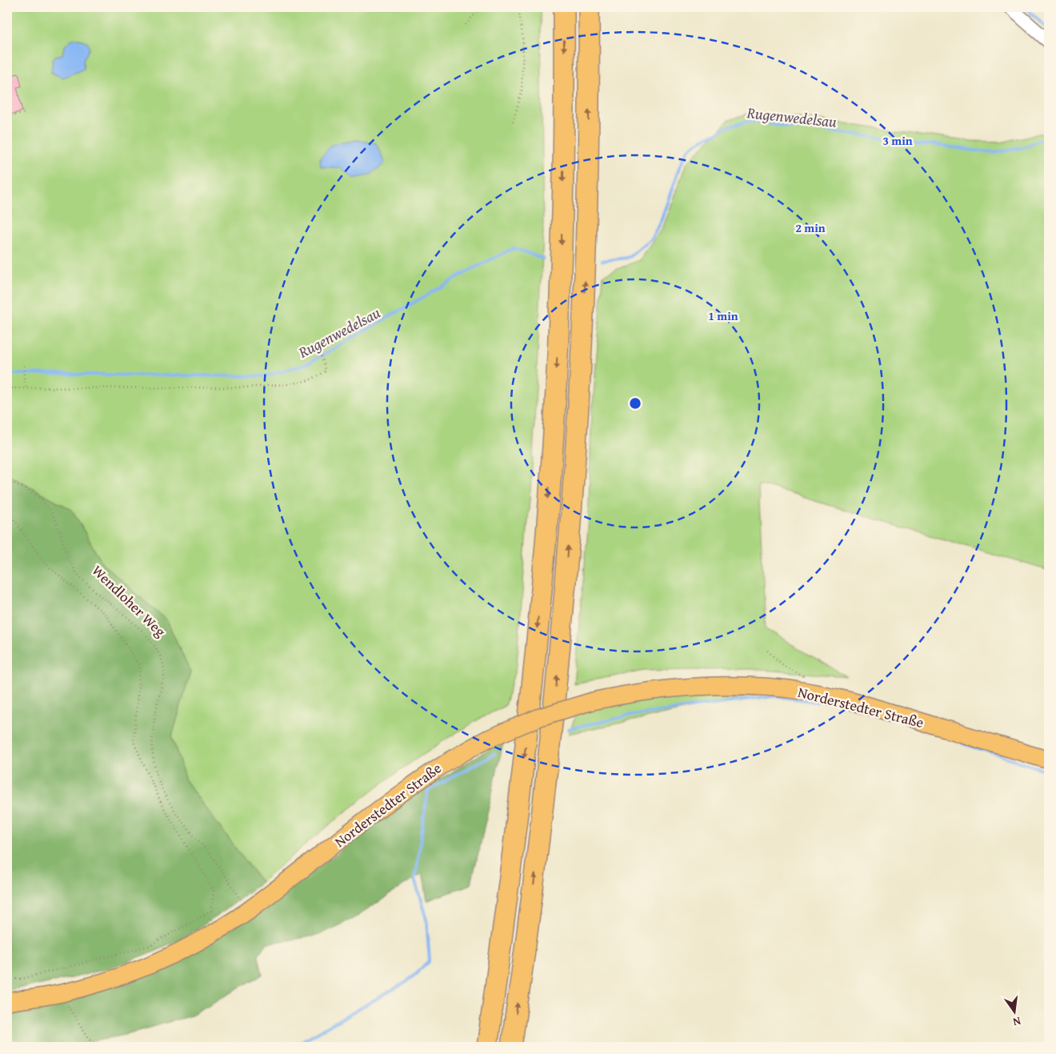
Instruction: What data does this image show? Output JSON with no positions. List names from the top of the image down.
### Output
{
  "streets": {
    "main road": ["Norderstedter Straße"],
    "path": ["Wendloher Weg"]
  },
  "crossings": [
    ["Wendloher Weg", "Norderstedter Straße"]
  ],
  "water": ["Rugenwedelsau"],
  "north": "bottom",
  "rings": ["3 min", "2 min", "1 min"]
}
